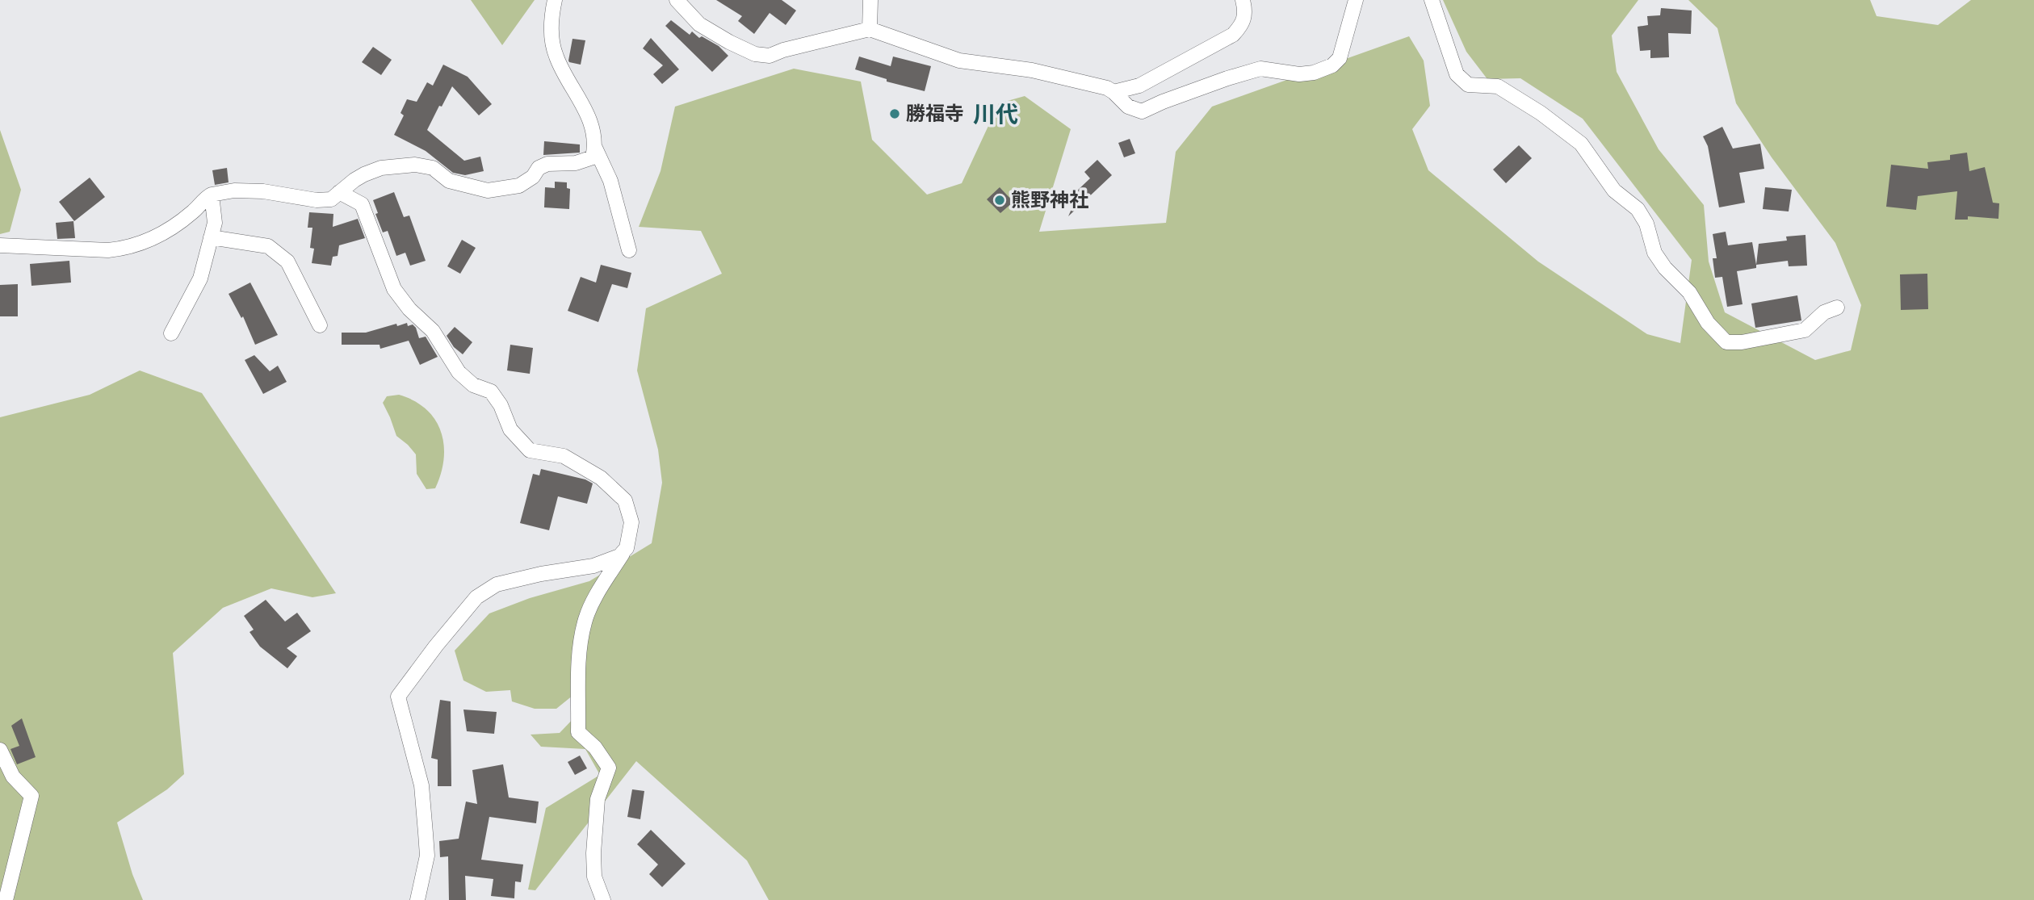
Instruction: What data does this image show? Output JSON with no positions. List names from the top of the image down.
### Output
{
  "districts": ["川代"],
  "places": ["勝福寺", "熊野神社"]
}
